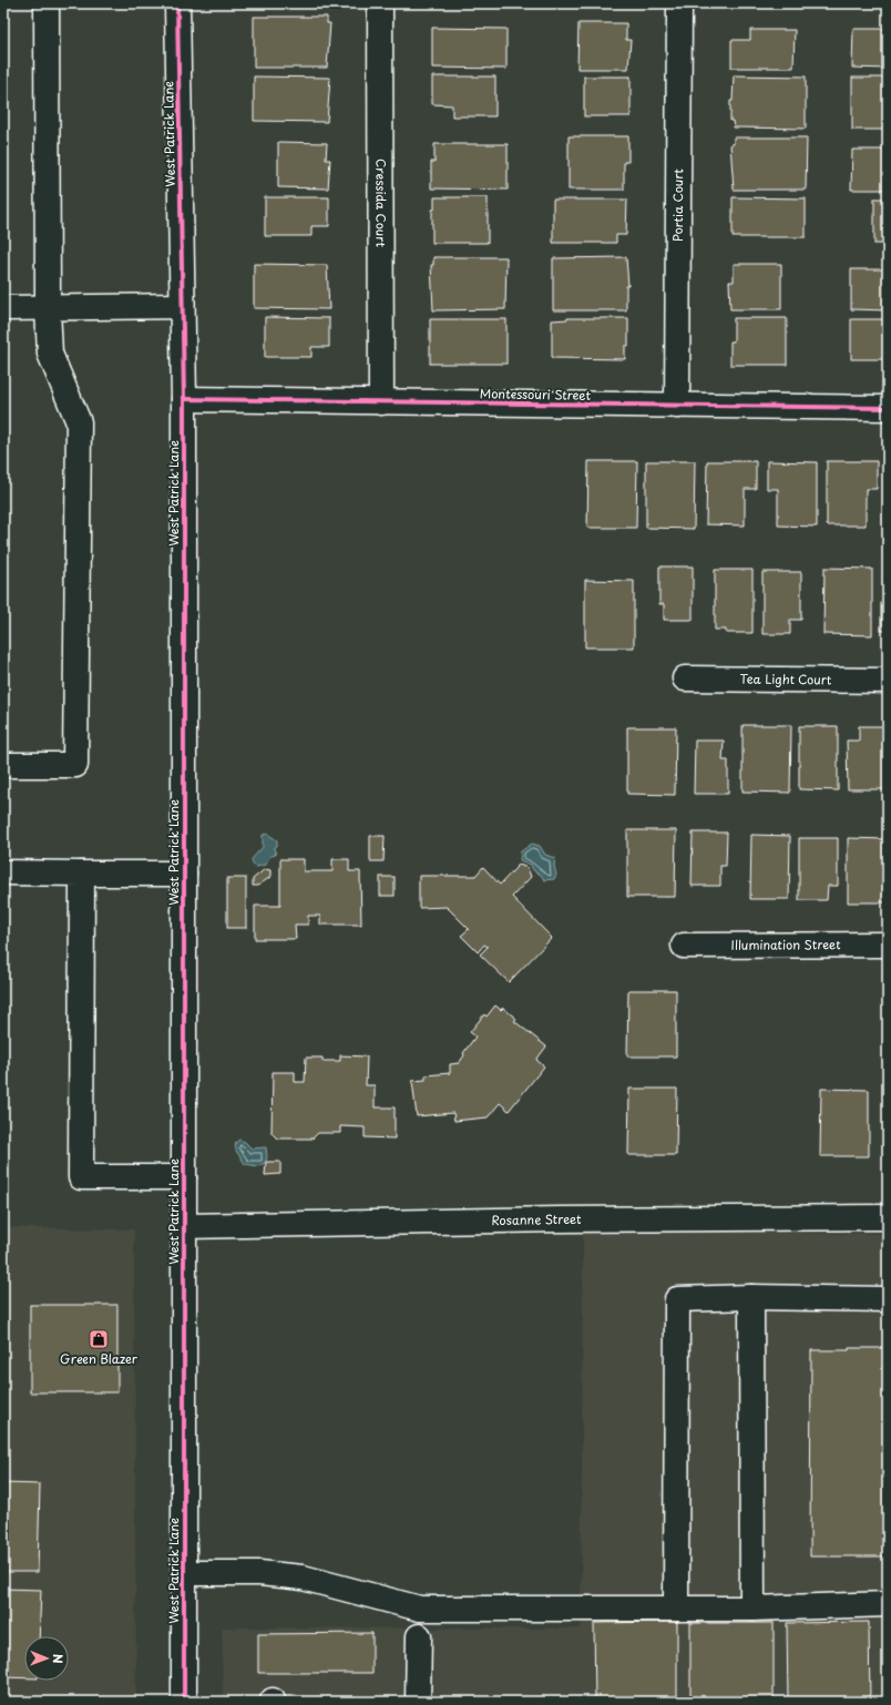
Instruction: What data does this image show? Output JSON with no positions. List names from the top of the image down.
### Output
{
  "streets": {
    "street": [
      "West Patrick Lane",
      "Cressida Court",
      "Portia Court",
      "Montessouri Street",
      "Tea Light Court",
      "Illumination Street",
      "Rosanne Street"
    ]
  },
  "crossings": [
    ["West Patrick Lane", "Montessouri Street"],
    ["West Patrick Lane", "Rosanne Street"],
    ["Cressida Court", "Montessouri Street"],
    ["Portia Court", "Montessouri Street"]
  ],
  "places": {
    "shop": ["Green Blazer"]
  },
  "north": "right"
}
